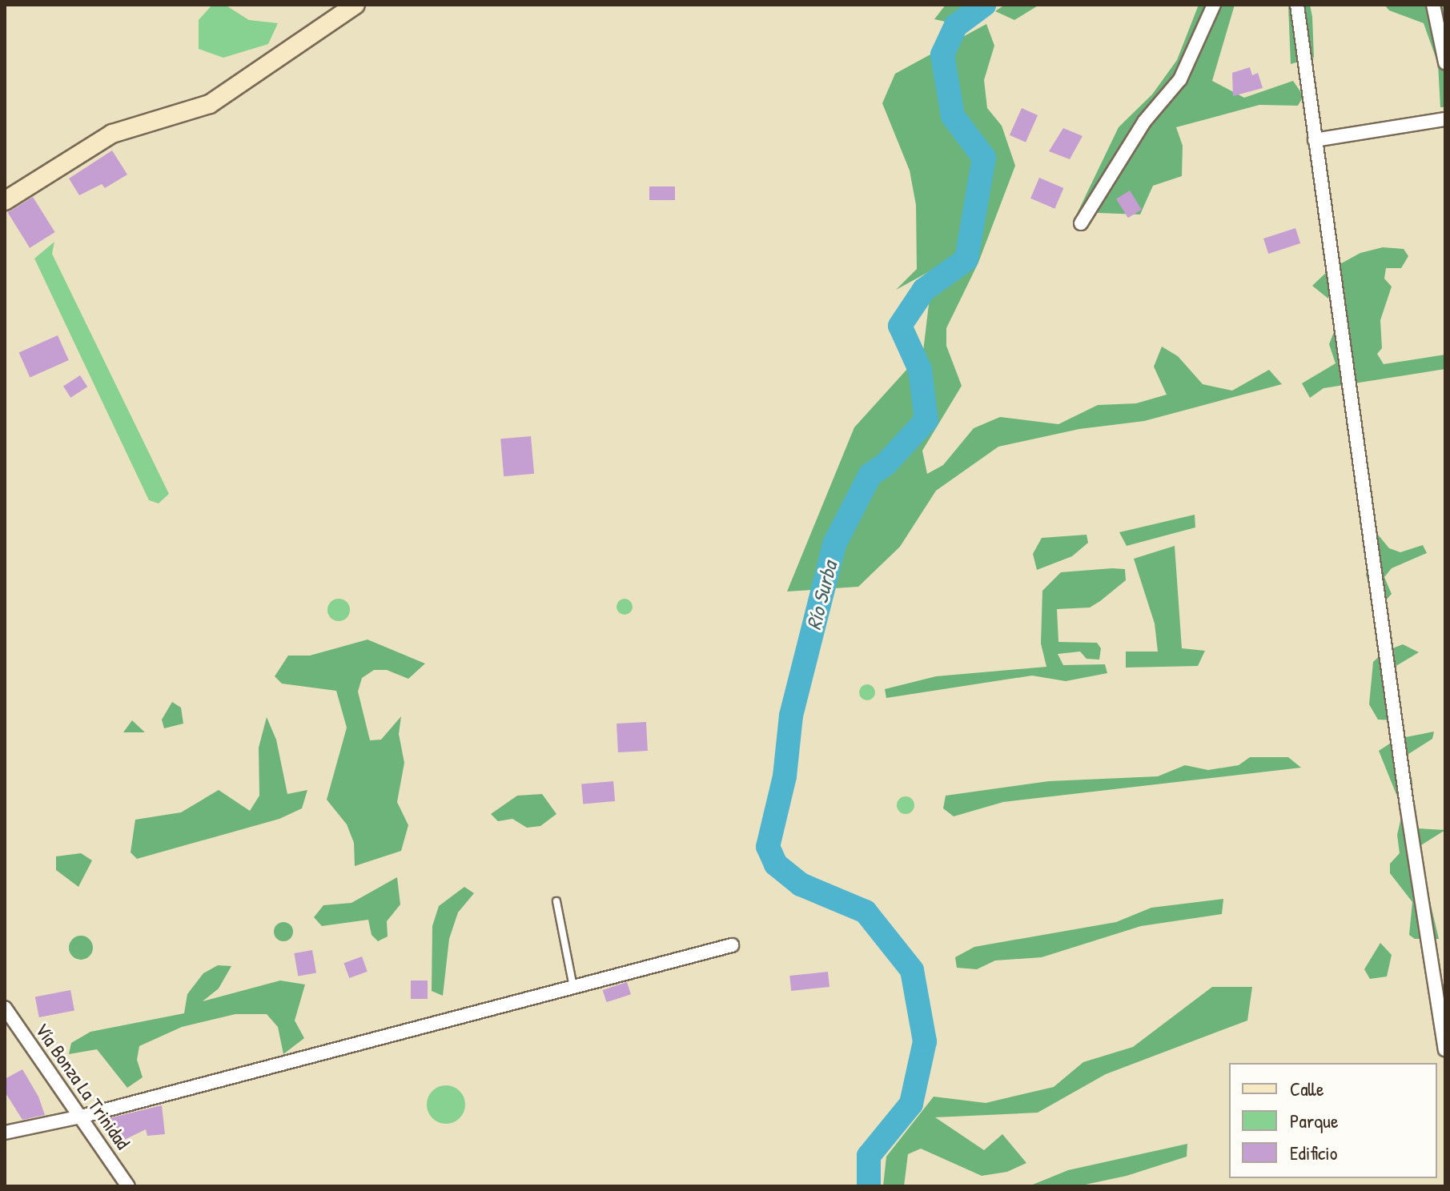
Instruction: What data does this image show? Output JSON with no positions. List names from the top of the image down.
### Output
{
  "streets": {
    "street": ["Vía Bonza La Trinidad"]
  },
  "water": ["Río Surba"],
  "legend": ["Calle", "Parque", "Edificio"]
}
